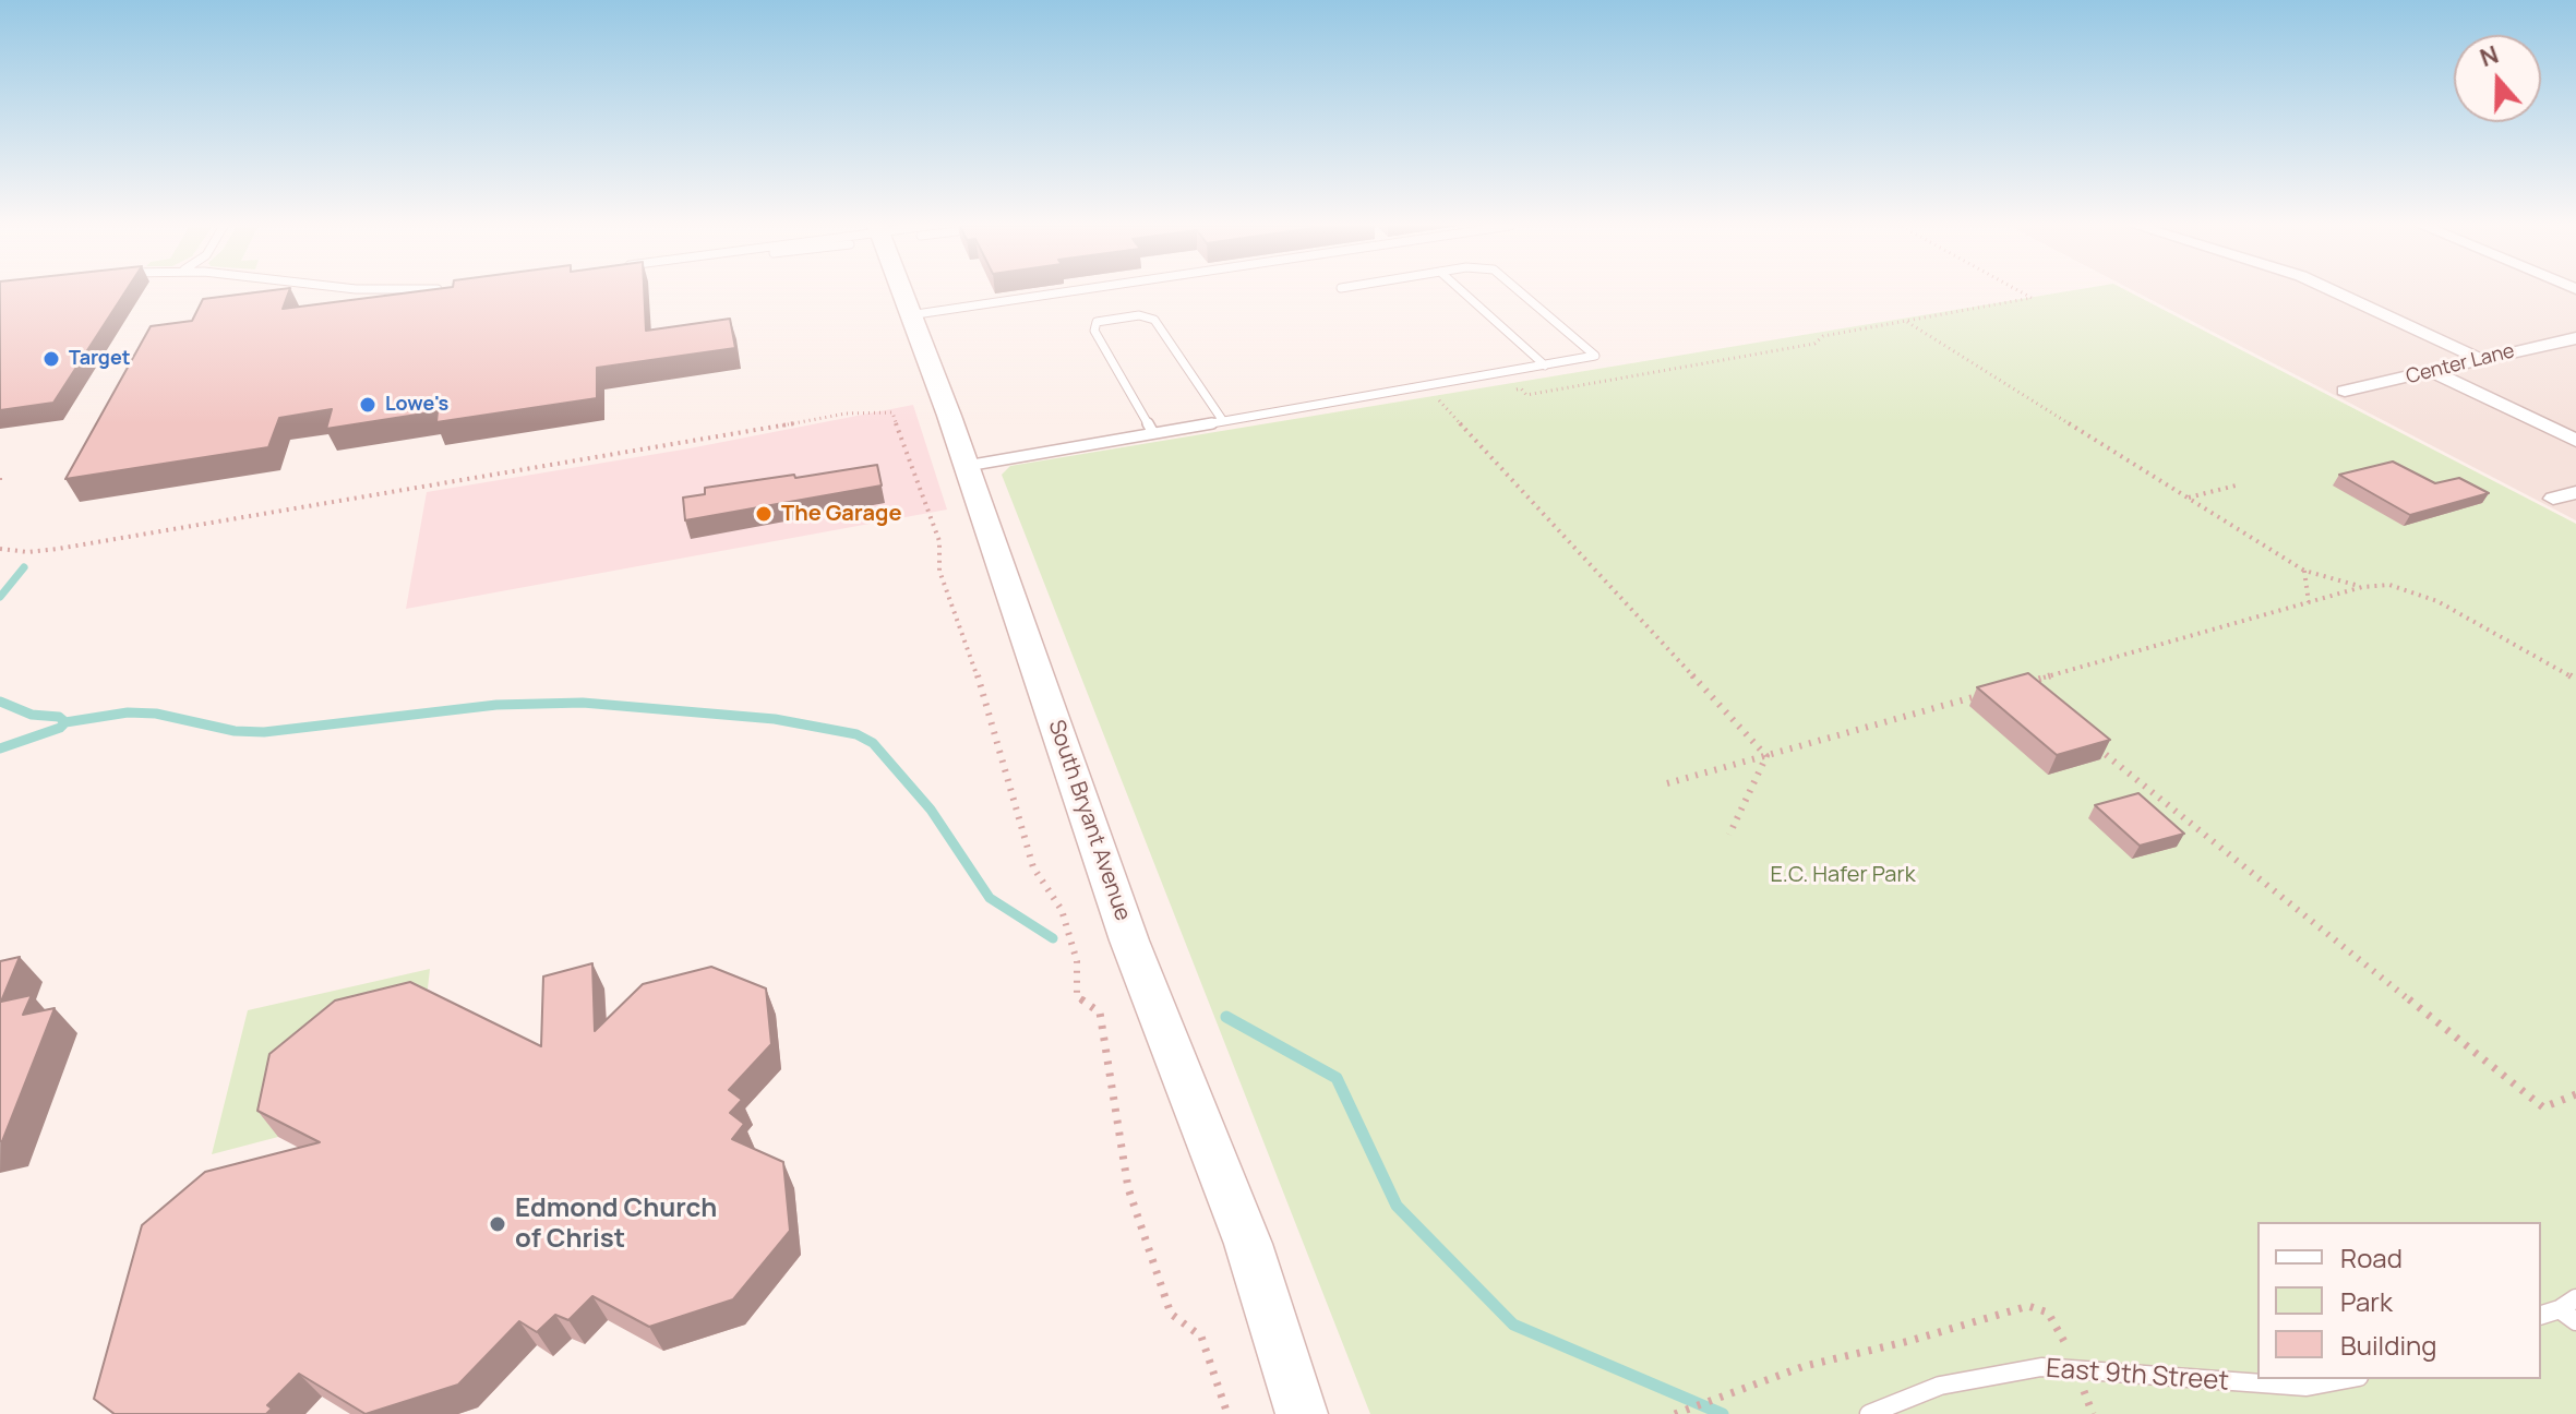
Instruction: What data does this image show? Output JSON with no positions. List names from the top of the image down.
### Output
{
  "streets": {
    "main road": ["South Bryant Avenue"],
    "street": ["Center Lane"],
    "lane": ["East 9th Street"]
  },
  "parks": ["E.C. Hafer Park"],
  "places": [
    "Target",
    "Lowe's",
    "The Garage",
    "Edmond Church of Christ"
  ],
  "legend": ["Road", "Park", "Building"],
  "north": "top"
}
